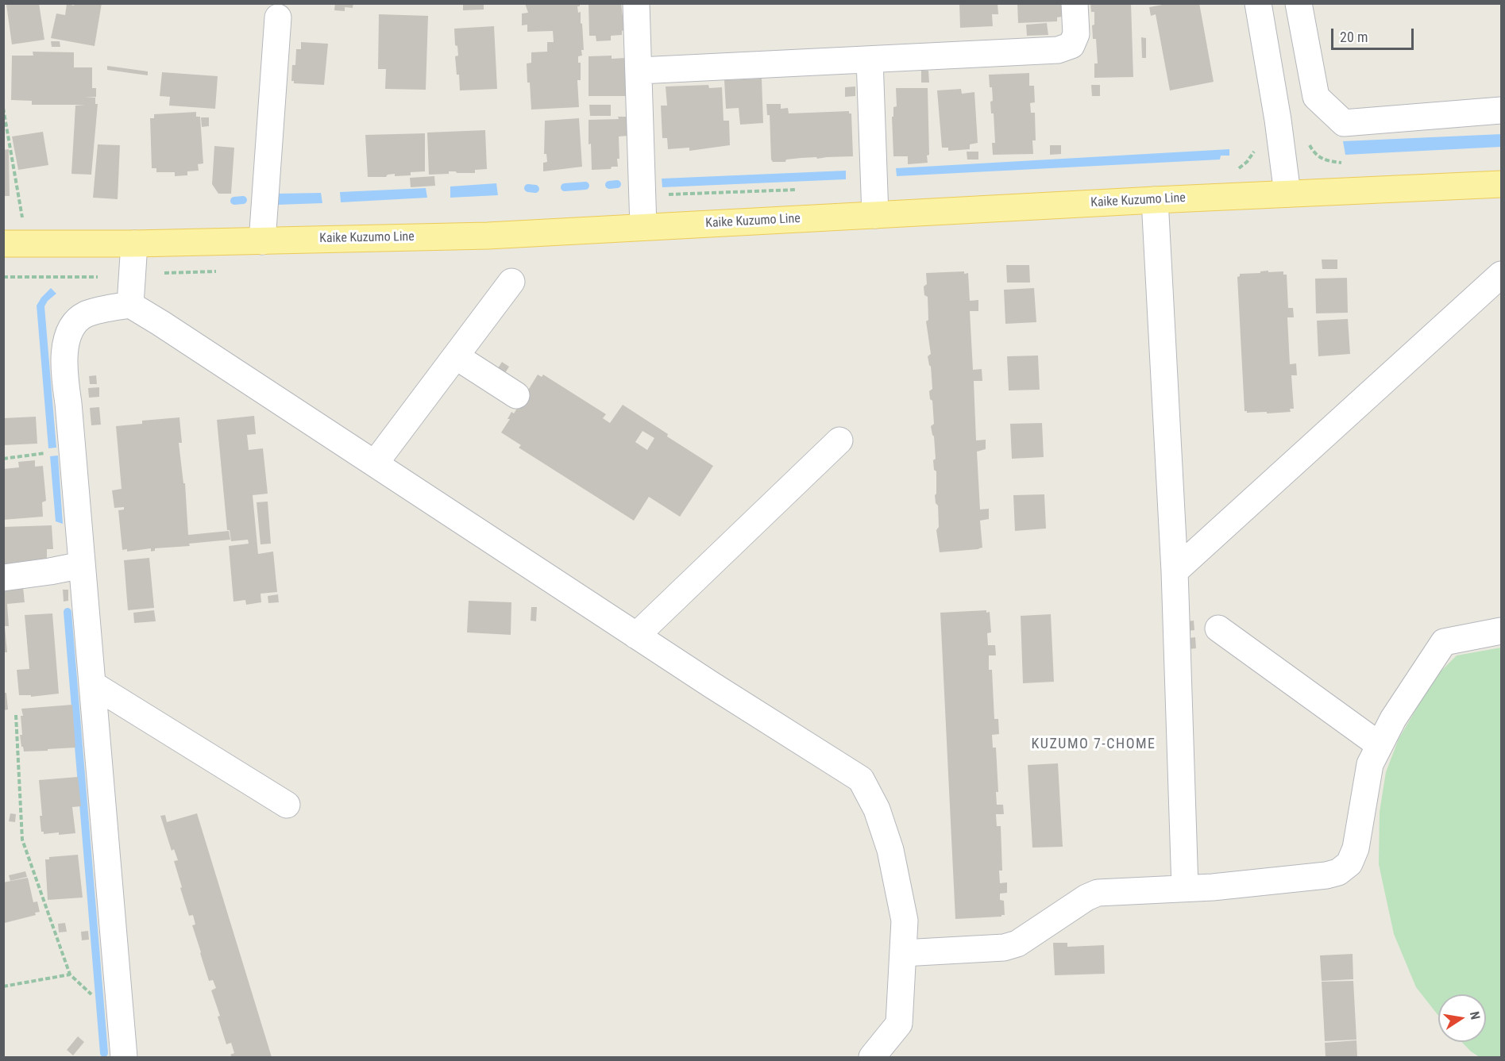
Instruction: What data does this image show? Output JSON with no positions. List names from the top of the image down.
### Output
{
  "streets": {
    "main road": ["Kaike Kuzumo Line"]
  },
  "districts": ["KUZUMO 7-CHOME"],
  "scale_bar": "20 m",
  "north": "right"
}
